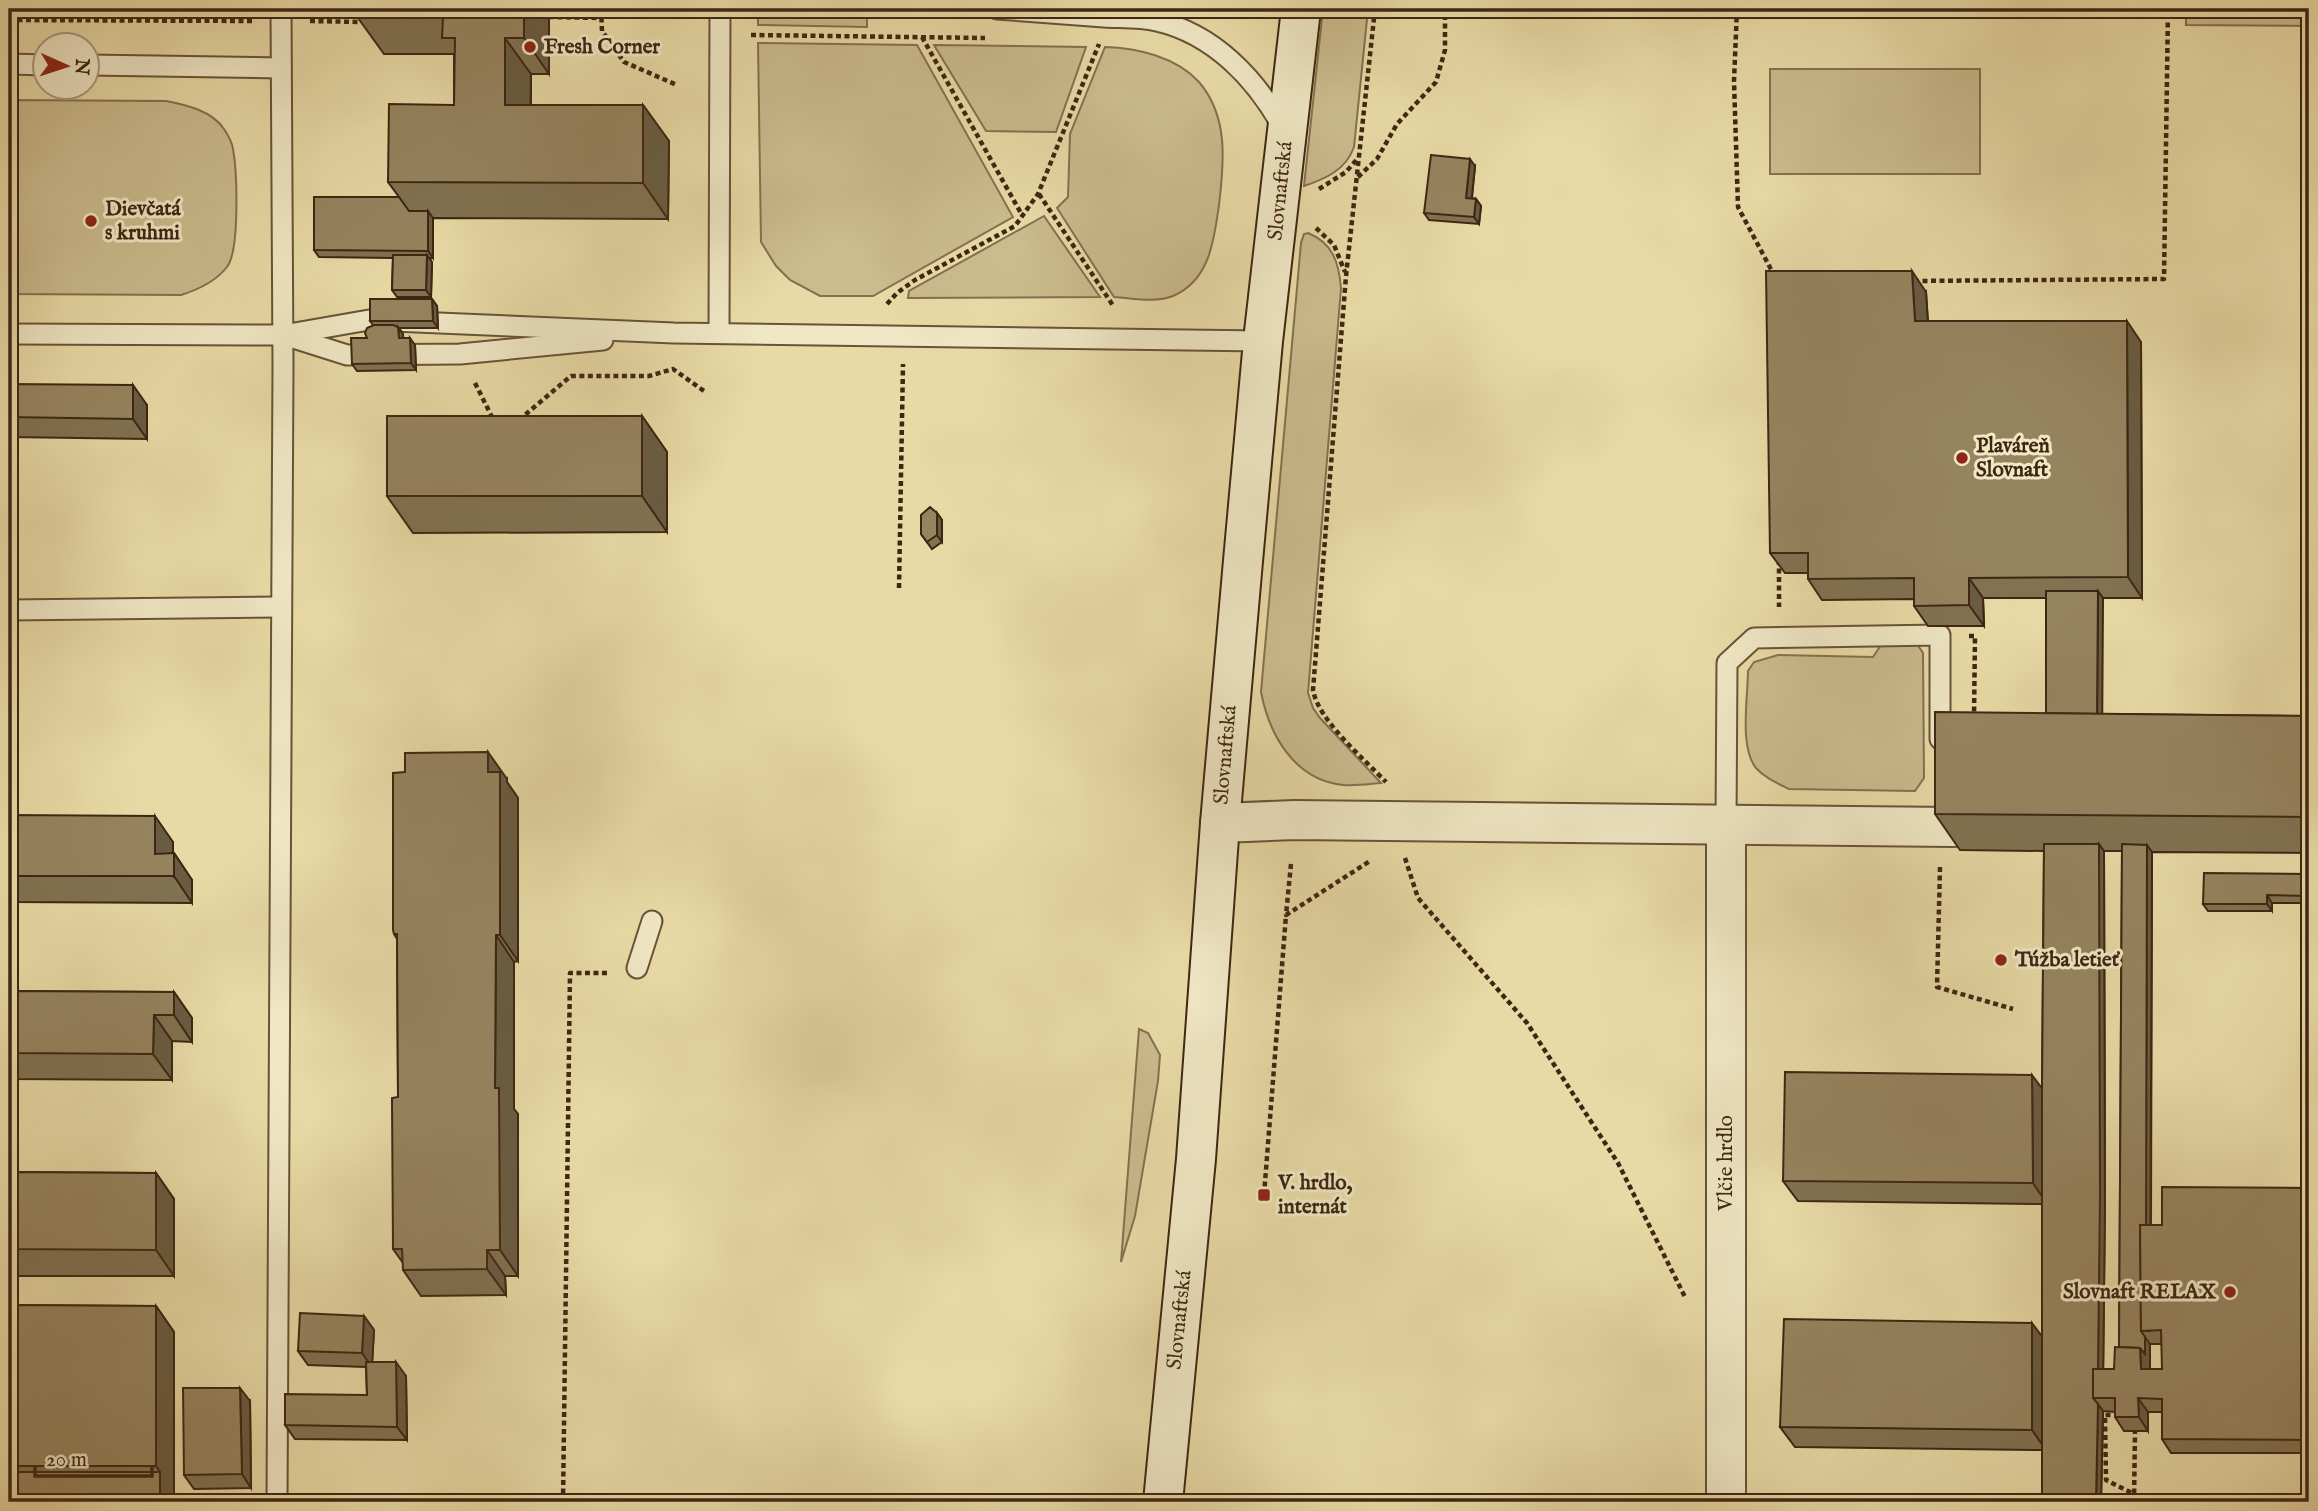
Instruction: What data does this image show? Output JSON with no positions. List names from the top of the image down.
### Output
{
  "streets": {
    "main road": ["Slovnaftská", "Vlčie hrdlo"]
  },
  "places": {
    "other": [
      "Fresh Corner",
      "Dievčatá s kruhmi",
      "Plaváreň Slovnaft",
      "Túžba letieť",
      "Slovnaft RELAX"
    ],
    "transit": ["V. hrdlo, internát"]
  },
  "scale_bar": "20 m",
  "north": "right"
}
